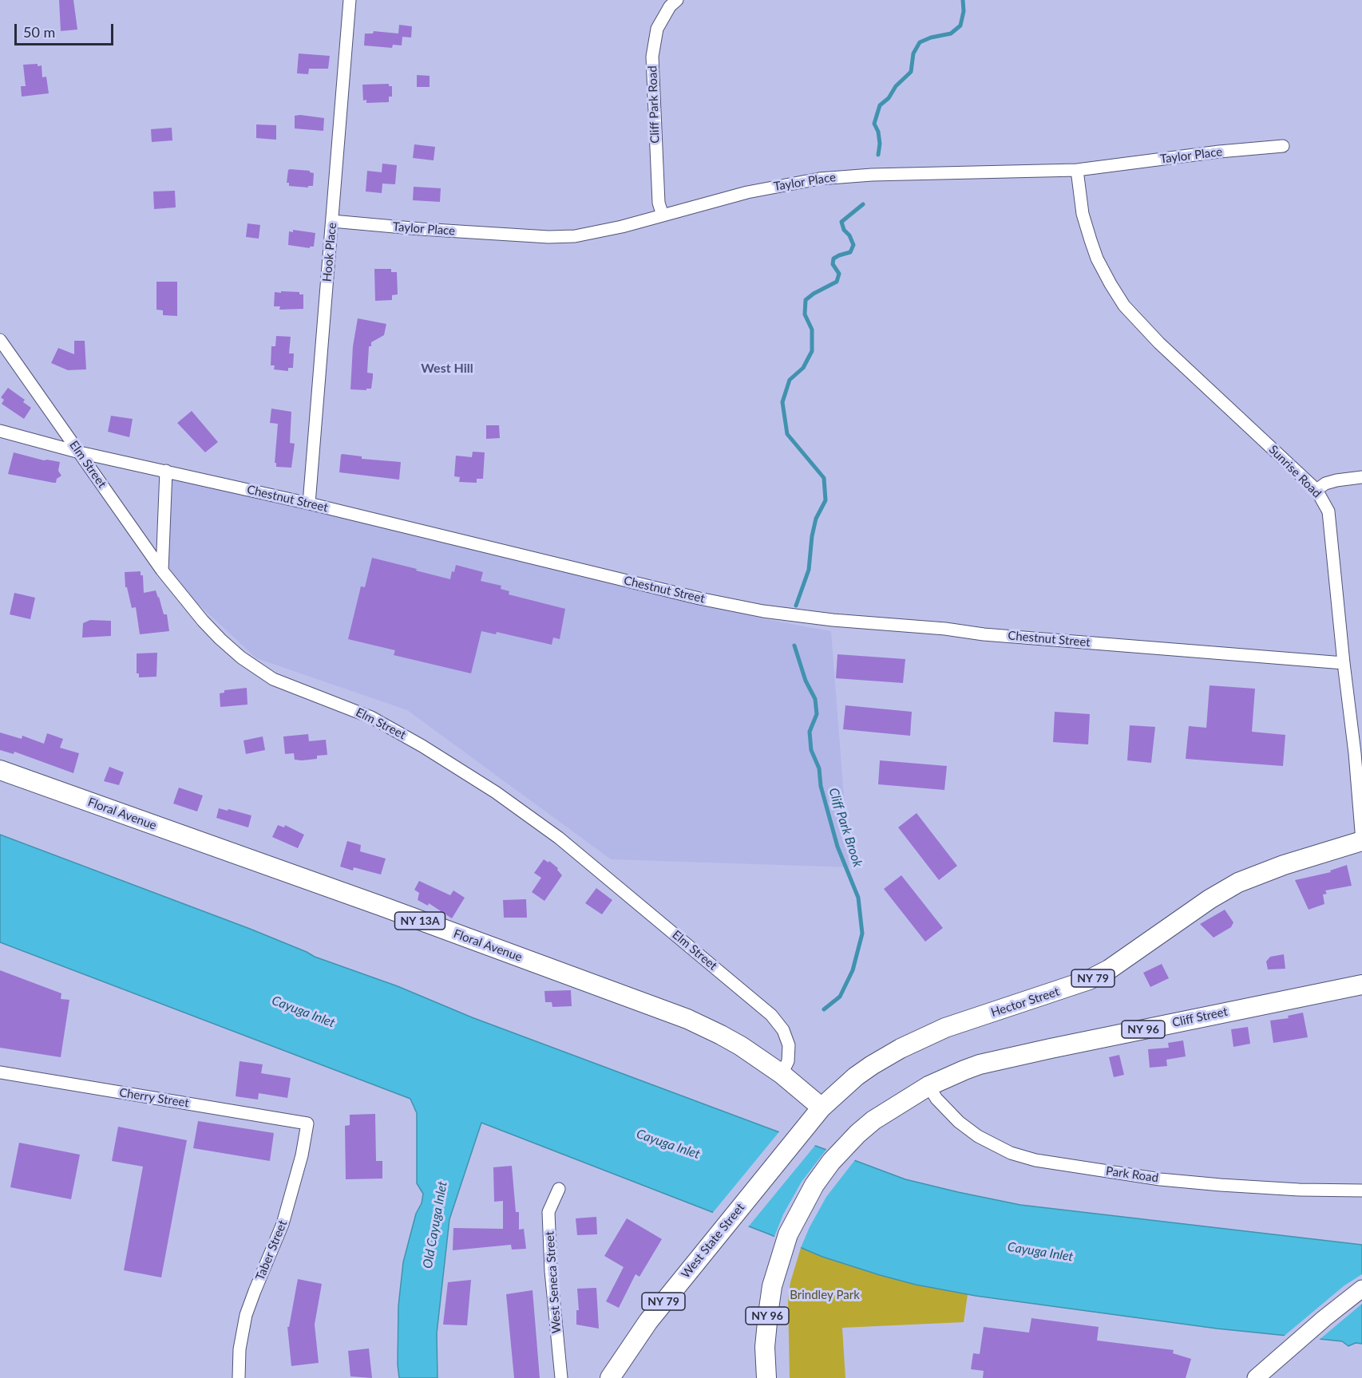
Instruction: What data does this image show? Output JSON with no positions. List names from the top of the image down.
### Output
{
  "streets": {
    "main road": [
      "Floral Avenue",
      "NY 13A",
      "NY 79",
      "Hector Street",
      "Cliff Street",
      "NY 96",
      "West State Street"
    ],
    "street": [
      "Cliff Park Road",
      "Taylor Place",
      "Hook Place",
      "Elm Street",
      "Sunrise Road",
      "Chestnut Street",
      "Cherry Street",
      "Park Road",
      "Taber Street",
      "West Seneca Street"
    ]
  },
  "crossings": [
    ["Cliff Park Road", "Taylor Place"],
    ["Taylor Place", "Hook Place"],
    ["Taylor Place", "Sunrise Road"],
    ["Hook Place", "Chestnut Street"],
    ["Elm Street", "Chestnut Street"],
    ["Elm Street", "Floral Avenue"],
    ["Sunrise Road", "Chestnut Street"],
    ["Sunrise Road", "Hector Street"],
    ["Floral Avenue", "Hector Street"],
    ["Floral Avenue", "West State Street"],
    ["Hector Street", "West State Street"],
    ["Cliff Street", "NY 96"],
    ["Cliff Street", "Park Road"],
    ["NY 96", "Park Road"],
    ["Cherry Street", "Taber Street"]
  ],
  "districts": ["West Hill"],
  "water": ["Cliff Park Brook", "Cayuga Inlet", "Old Cayuga Inlet"],
  "parks": ["Brindley Park"],
  "scale_bar": "50 m"
}
